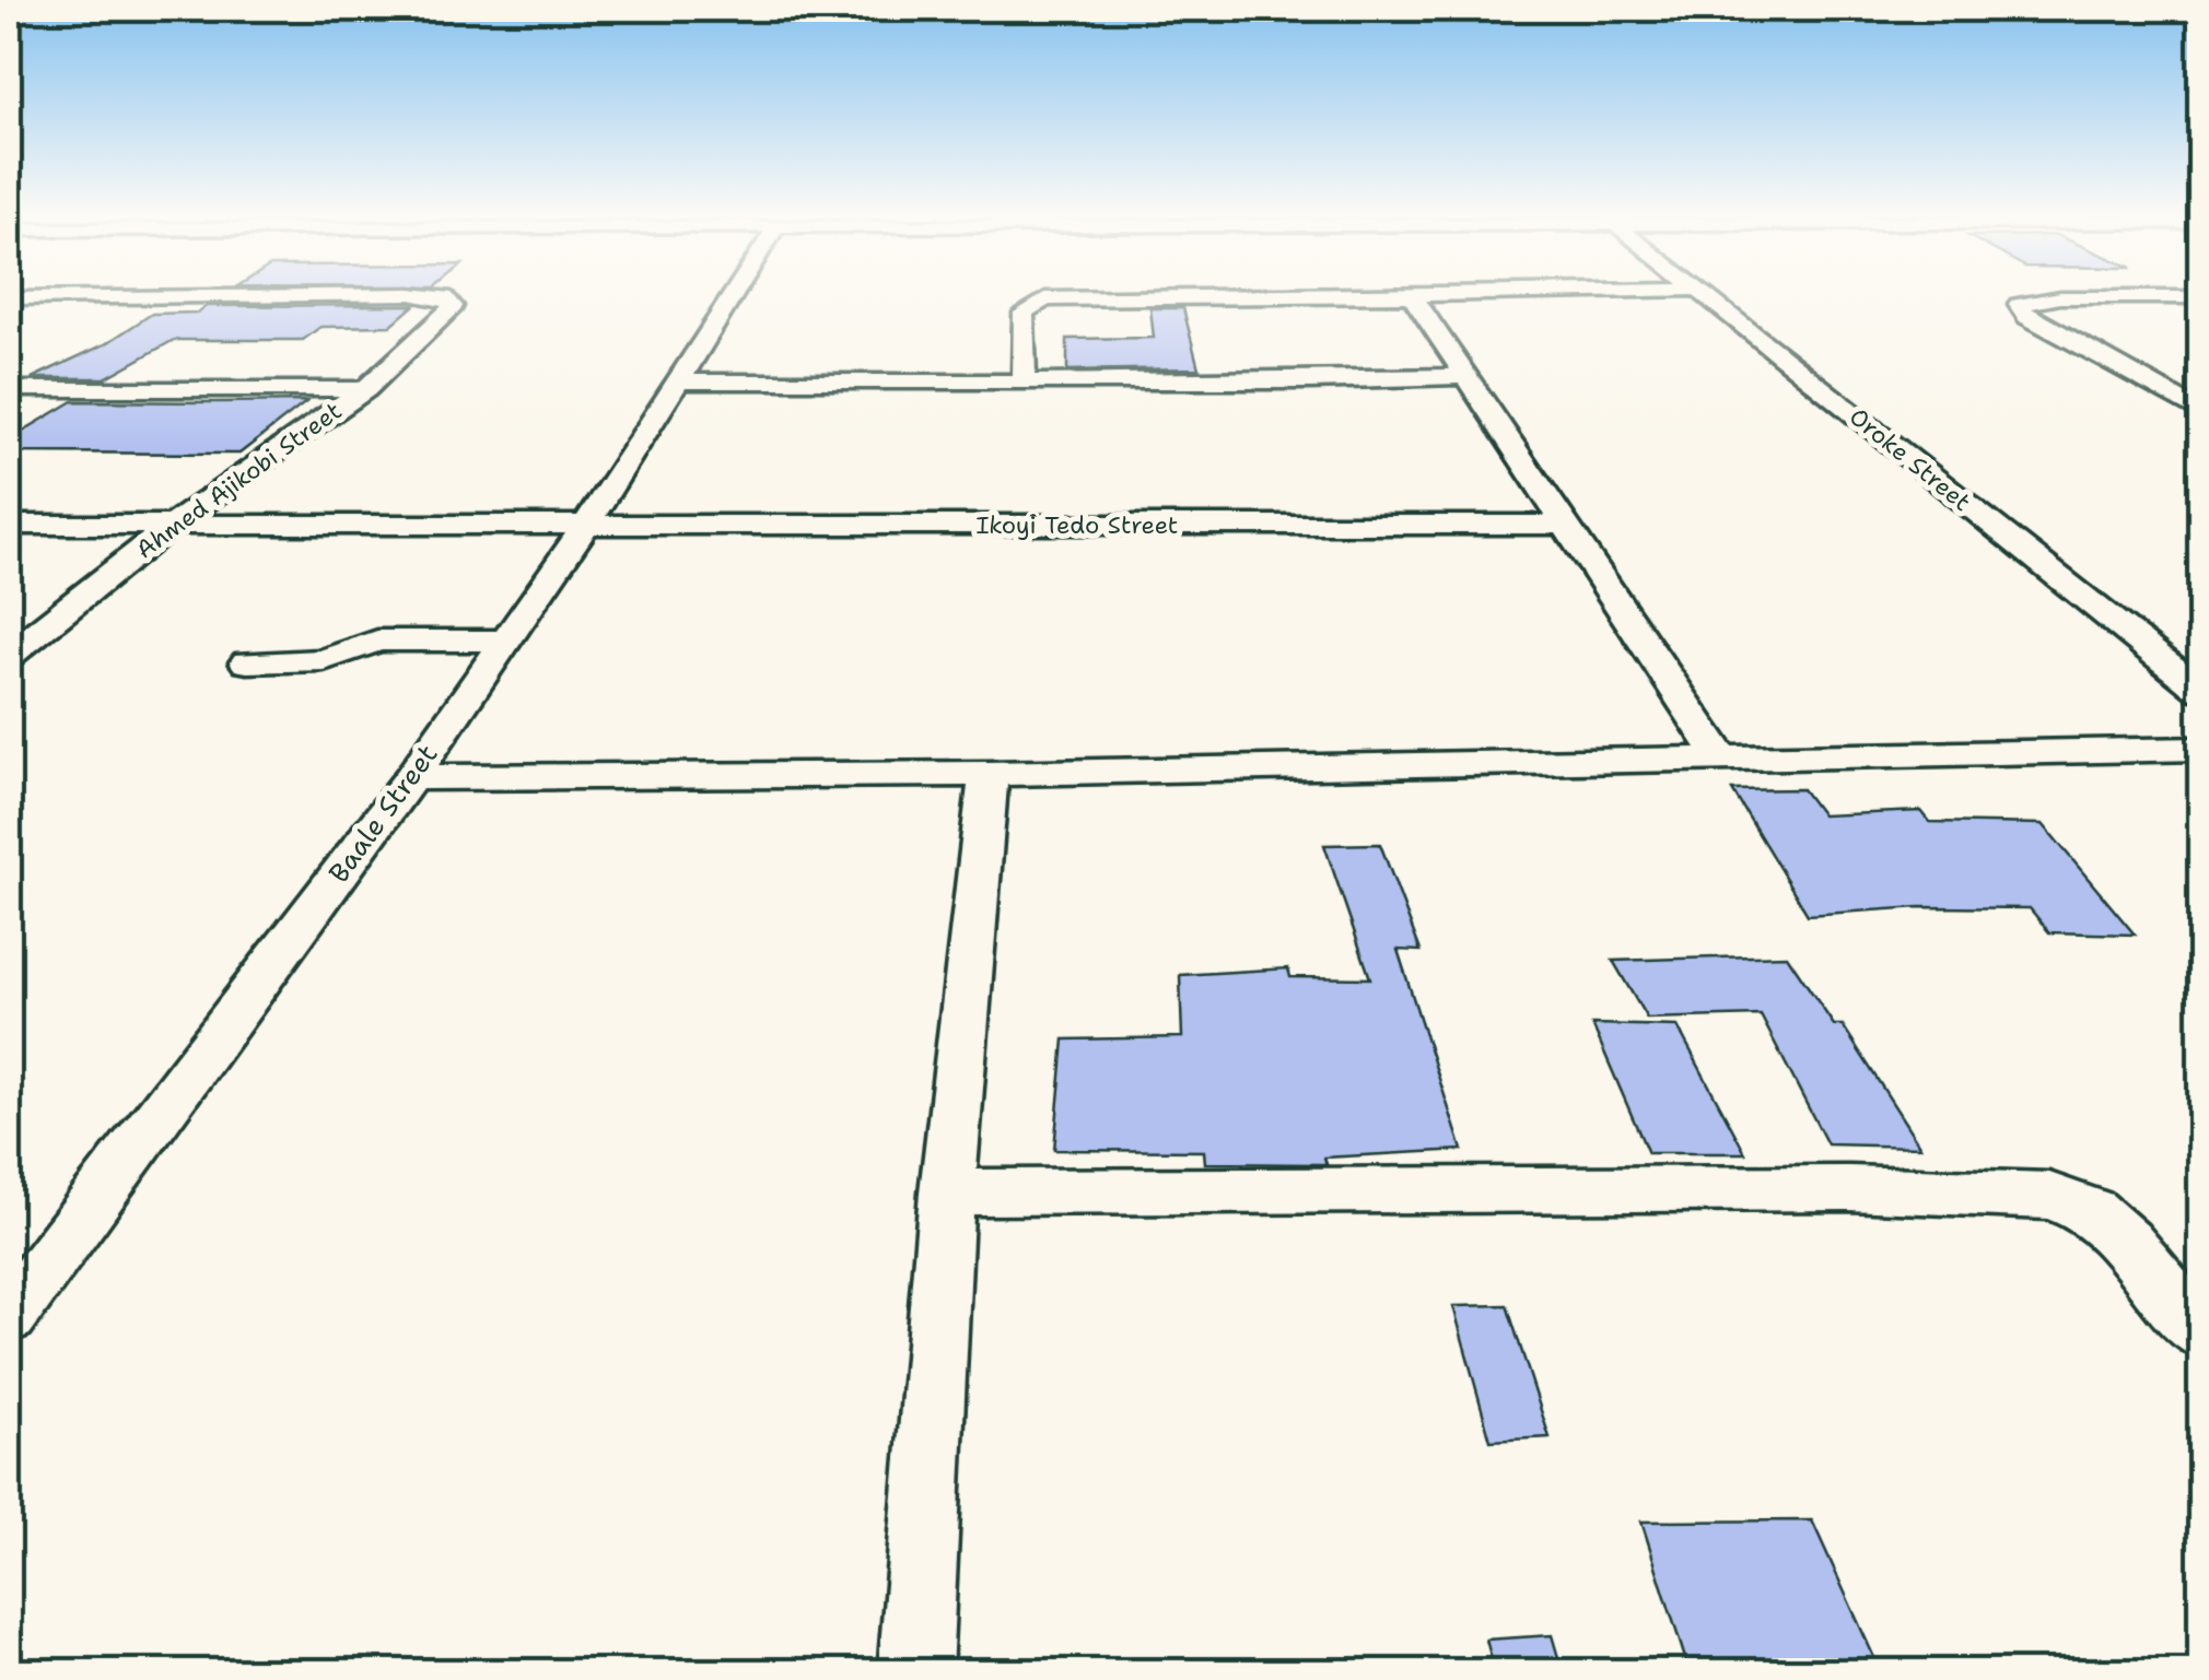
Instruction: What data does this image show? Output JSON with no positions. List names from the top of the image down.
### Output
{
  "streets": {
    "street": [
      "Oroke Street",
      "Ahmed Ajikobi Street",
      "Ikoyi Tedo Street",
      "Baale Street"
    ]
  },
  "crossings": [
    ["Ahmed Ajikobi Street", "Ikoyi Tedo Street"],
    ["Ikoyi Tedo Street", "Baale Street"]
  ]
}
